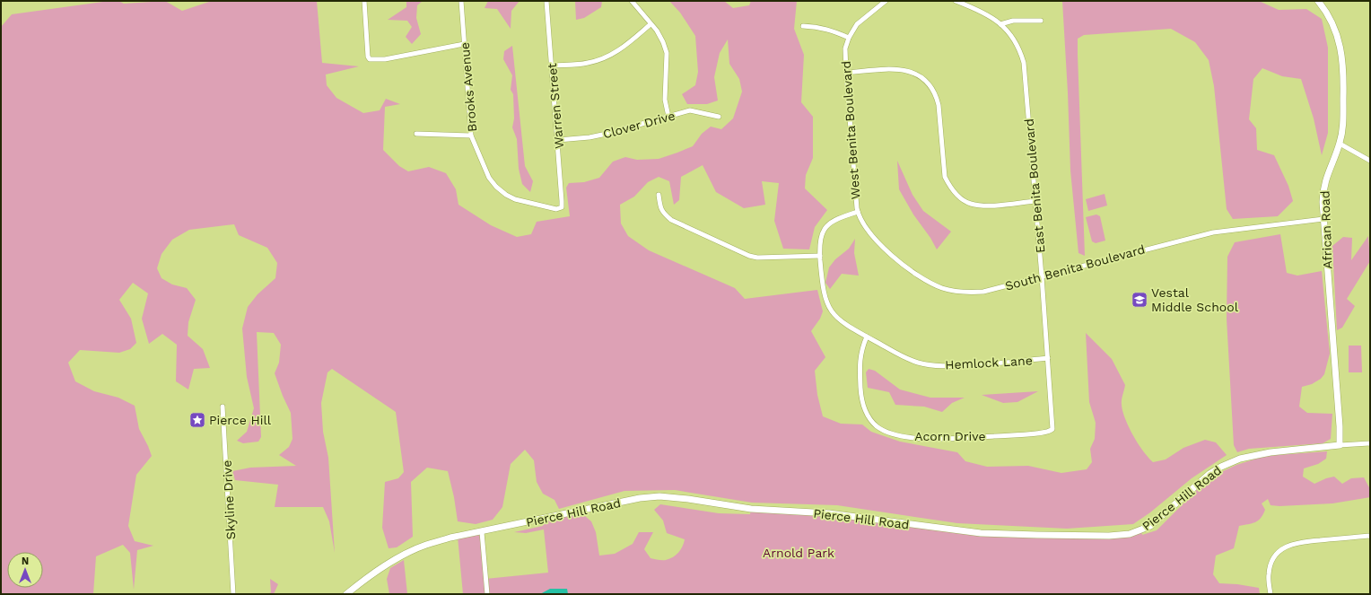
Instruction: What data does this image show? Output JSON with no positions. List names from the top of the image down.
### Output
{
  "streets": {
    "street": [
      "Brooks Avenue",
      "Warren Street",
      "Clover Drive",
      "West Benita Boulevard",
      "East Benita Boulevard",
      "African Road",
      "South Benita Boulevard",
      "Hemlock Lane",
      "Acorn Drive",
      "Pierce Hill Road",
      "Skyline Drive"
    ]
  },
  "crossings": [
    ["Brooks Avenue", "Warren Street"],
    ["Warren Street", "Clover Drive"],
    ["West Benita Boulevard", "South Benita Boulevard"],
    ["West Benita Boulevard", "Hemlock Lane"],
    ["East Benita Boulevard", "South Benita Boulevard"],
    ["East Benita Boulevard", "Hemlock Lane"],
    ["East Benita Boulevard", "Acorn Drive"],
    ["African Road", "South Benita Boulevard"],
    ["African Road", "Pierce Hill Road"],
    ["South Benita Boulevard", "Hemlock Lane"],
    ["Hemlock Lane", "Acorn Drive"]
  ],
  "parks": ["Arnold Park"],
  "places": {
    "school or university": ["Vestal Middle School"],
    "place": ["Pierce Hill"]
  },
  "north": "top"
}
